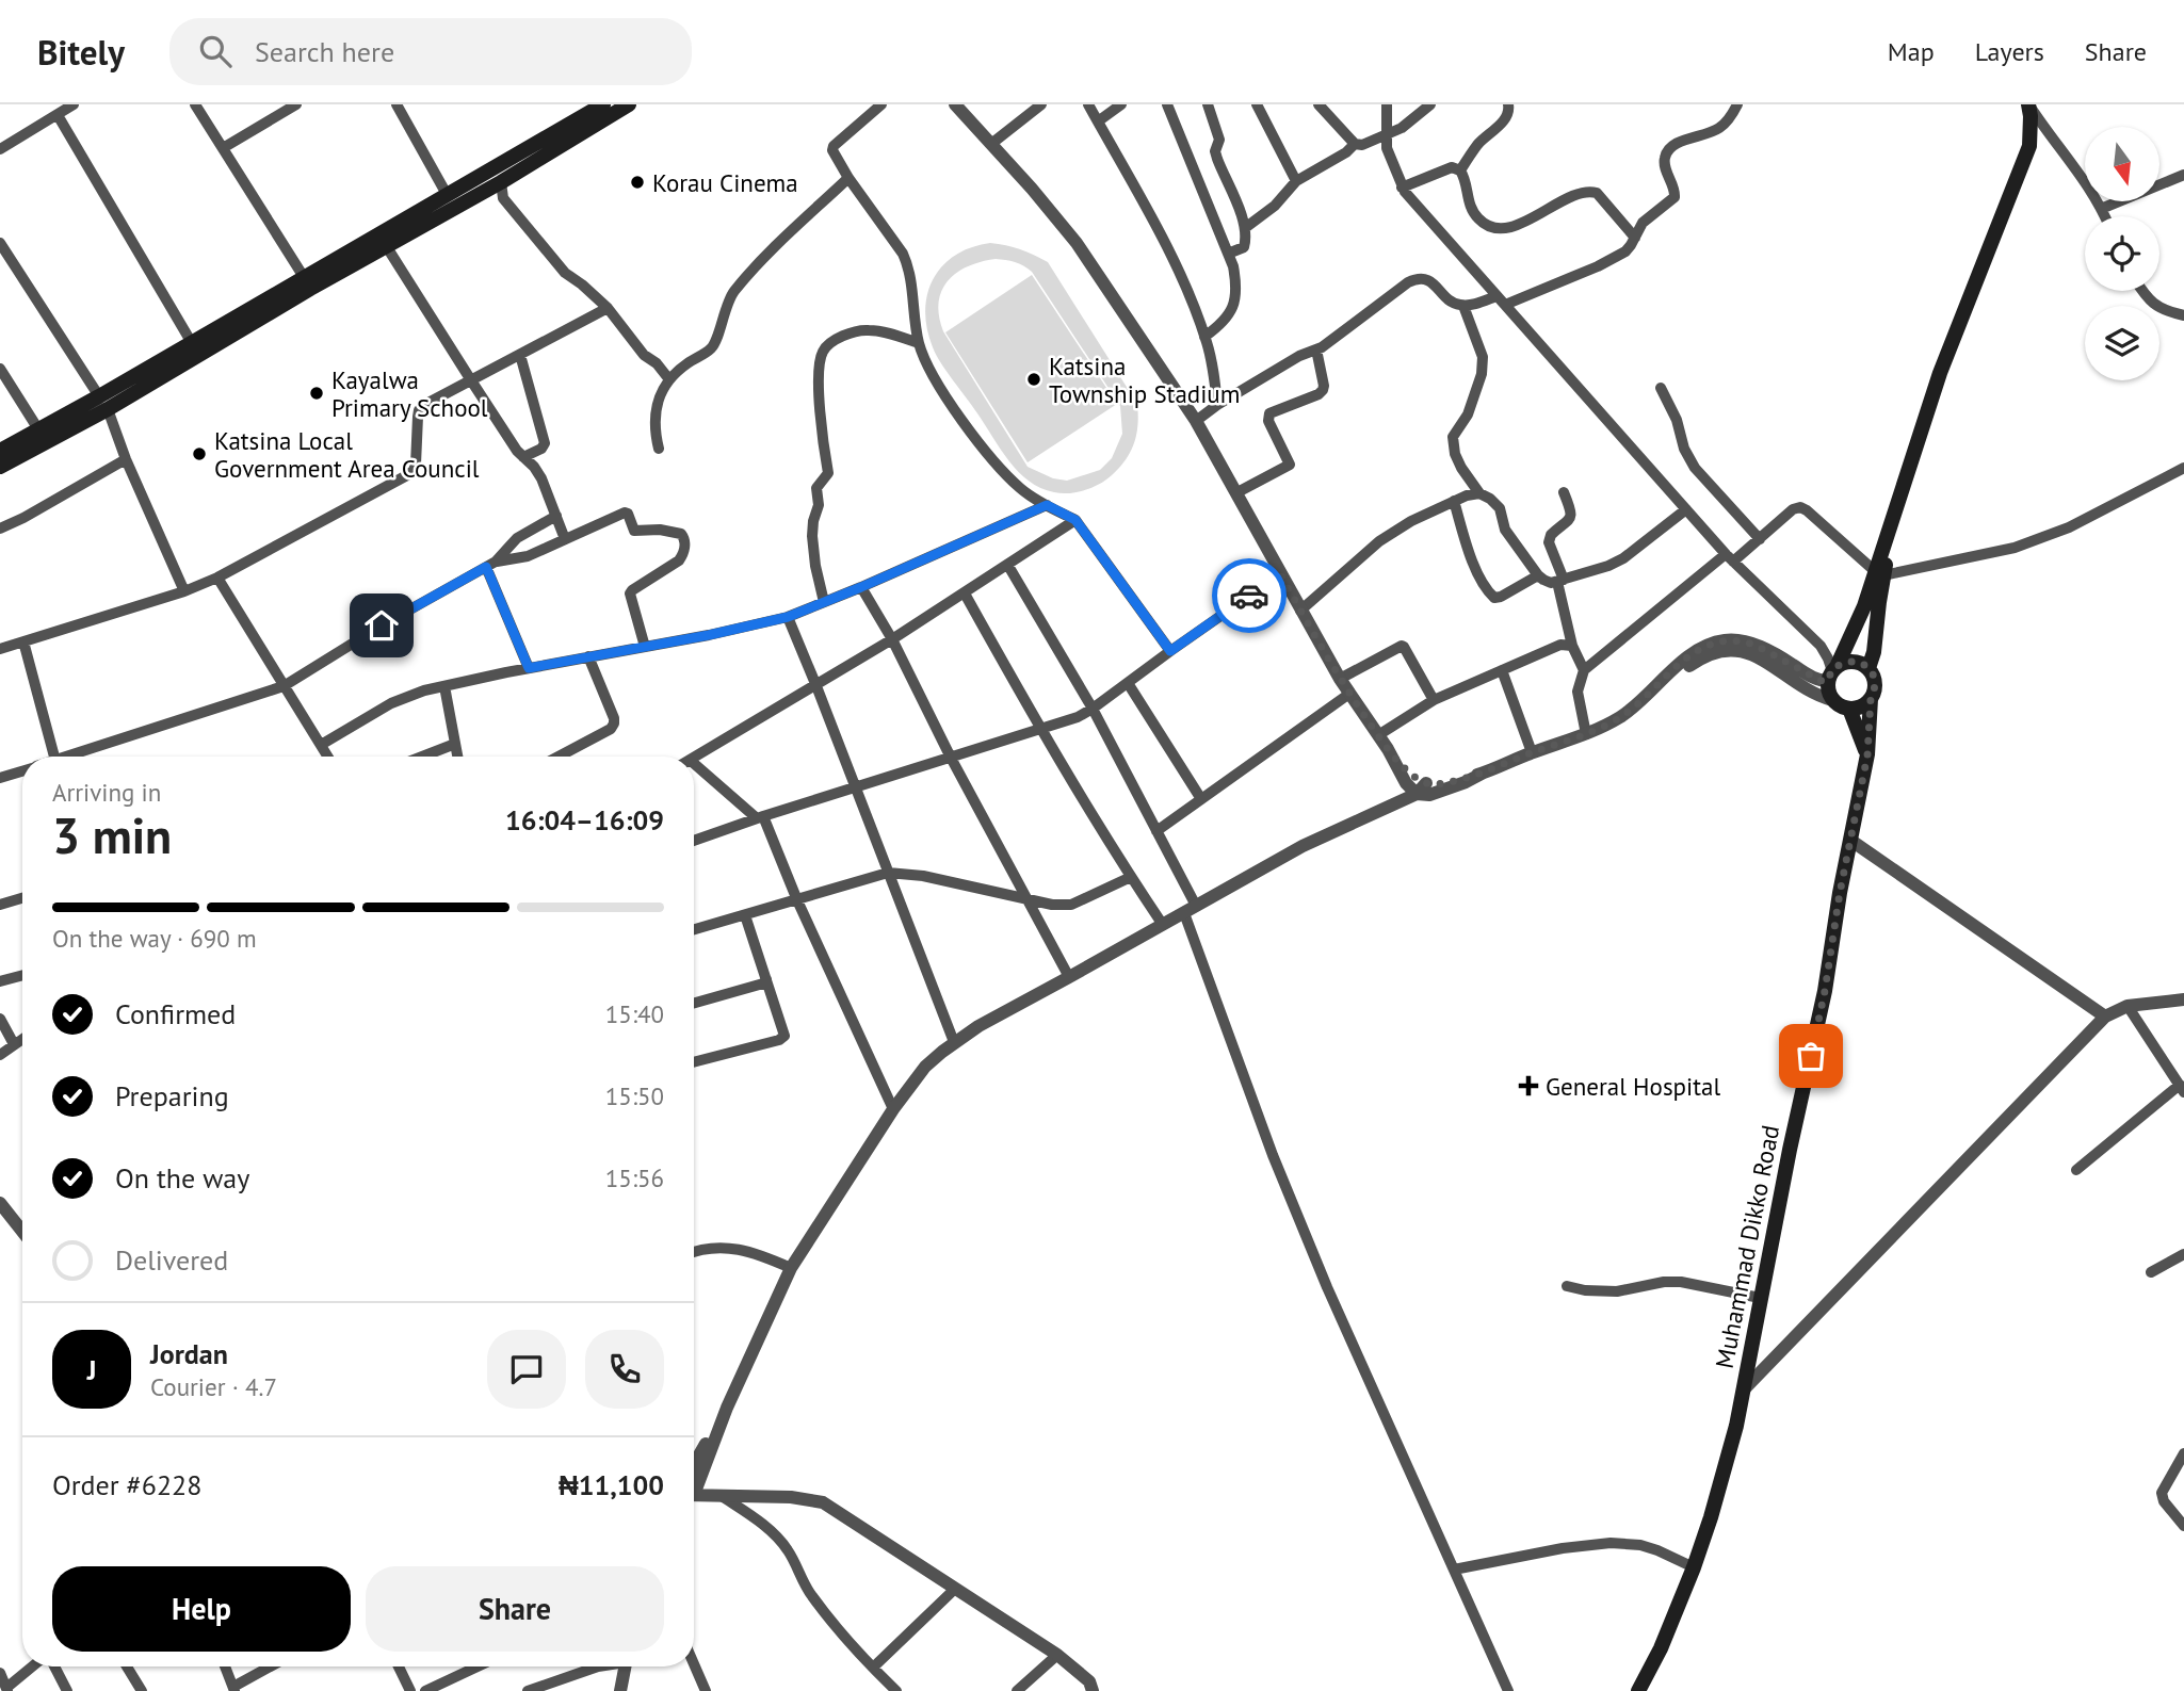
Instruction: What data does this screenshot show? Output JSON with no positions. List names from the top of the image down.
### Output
{
  "streets": {
    "main road": ["Muhammad Dikko Road"]
  },
  "places": {
    "other": [
      "Korau Cinema",
      "Katsina Township Stadium",
      "Kayalwa Primary School",
      "Katsina Local Government Area Council"
    ],
    "health": ["General Hospital"]
  },
  "north": "bottom",
  "page": {
    "header": "Bitely",
    "search": "Search here",
    "nav": ["Map", "Layers", "Share"],
    "heading": ["3 min", "Arriving in", "16:04–16:09"],
    "panel": [
      "Jordan",
      "Courier · 4.7",
      "Order #6228",
      "₦11,100"
    ],
    "bar": "On the way · 690 m",
    "list": [
      ["Confirmed", "15:40"],
      ["Preparing", "15:50"],
      ["On the way", "15:56"],
      "Delivered"
    ],
    "round": "J",
    "buttons": ["Help", "Share"]
  }
}
